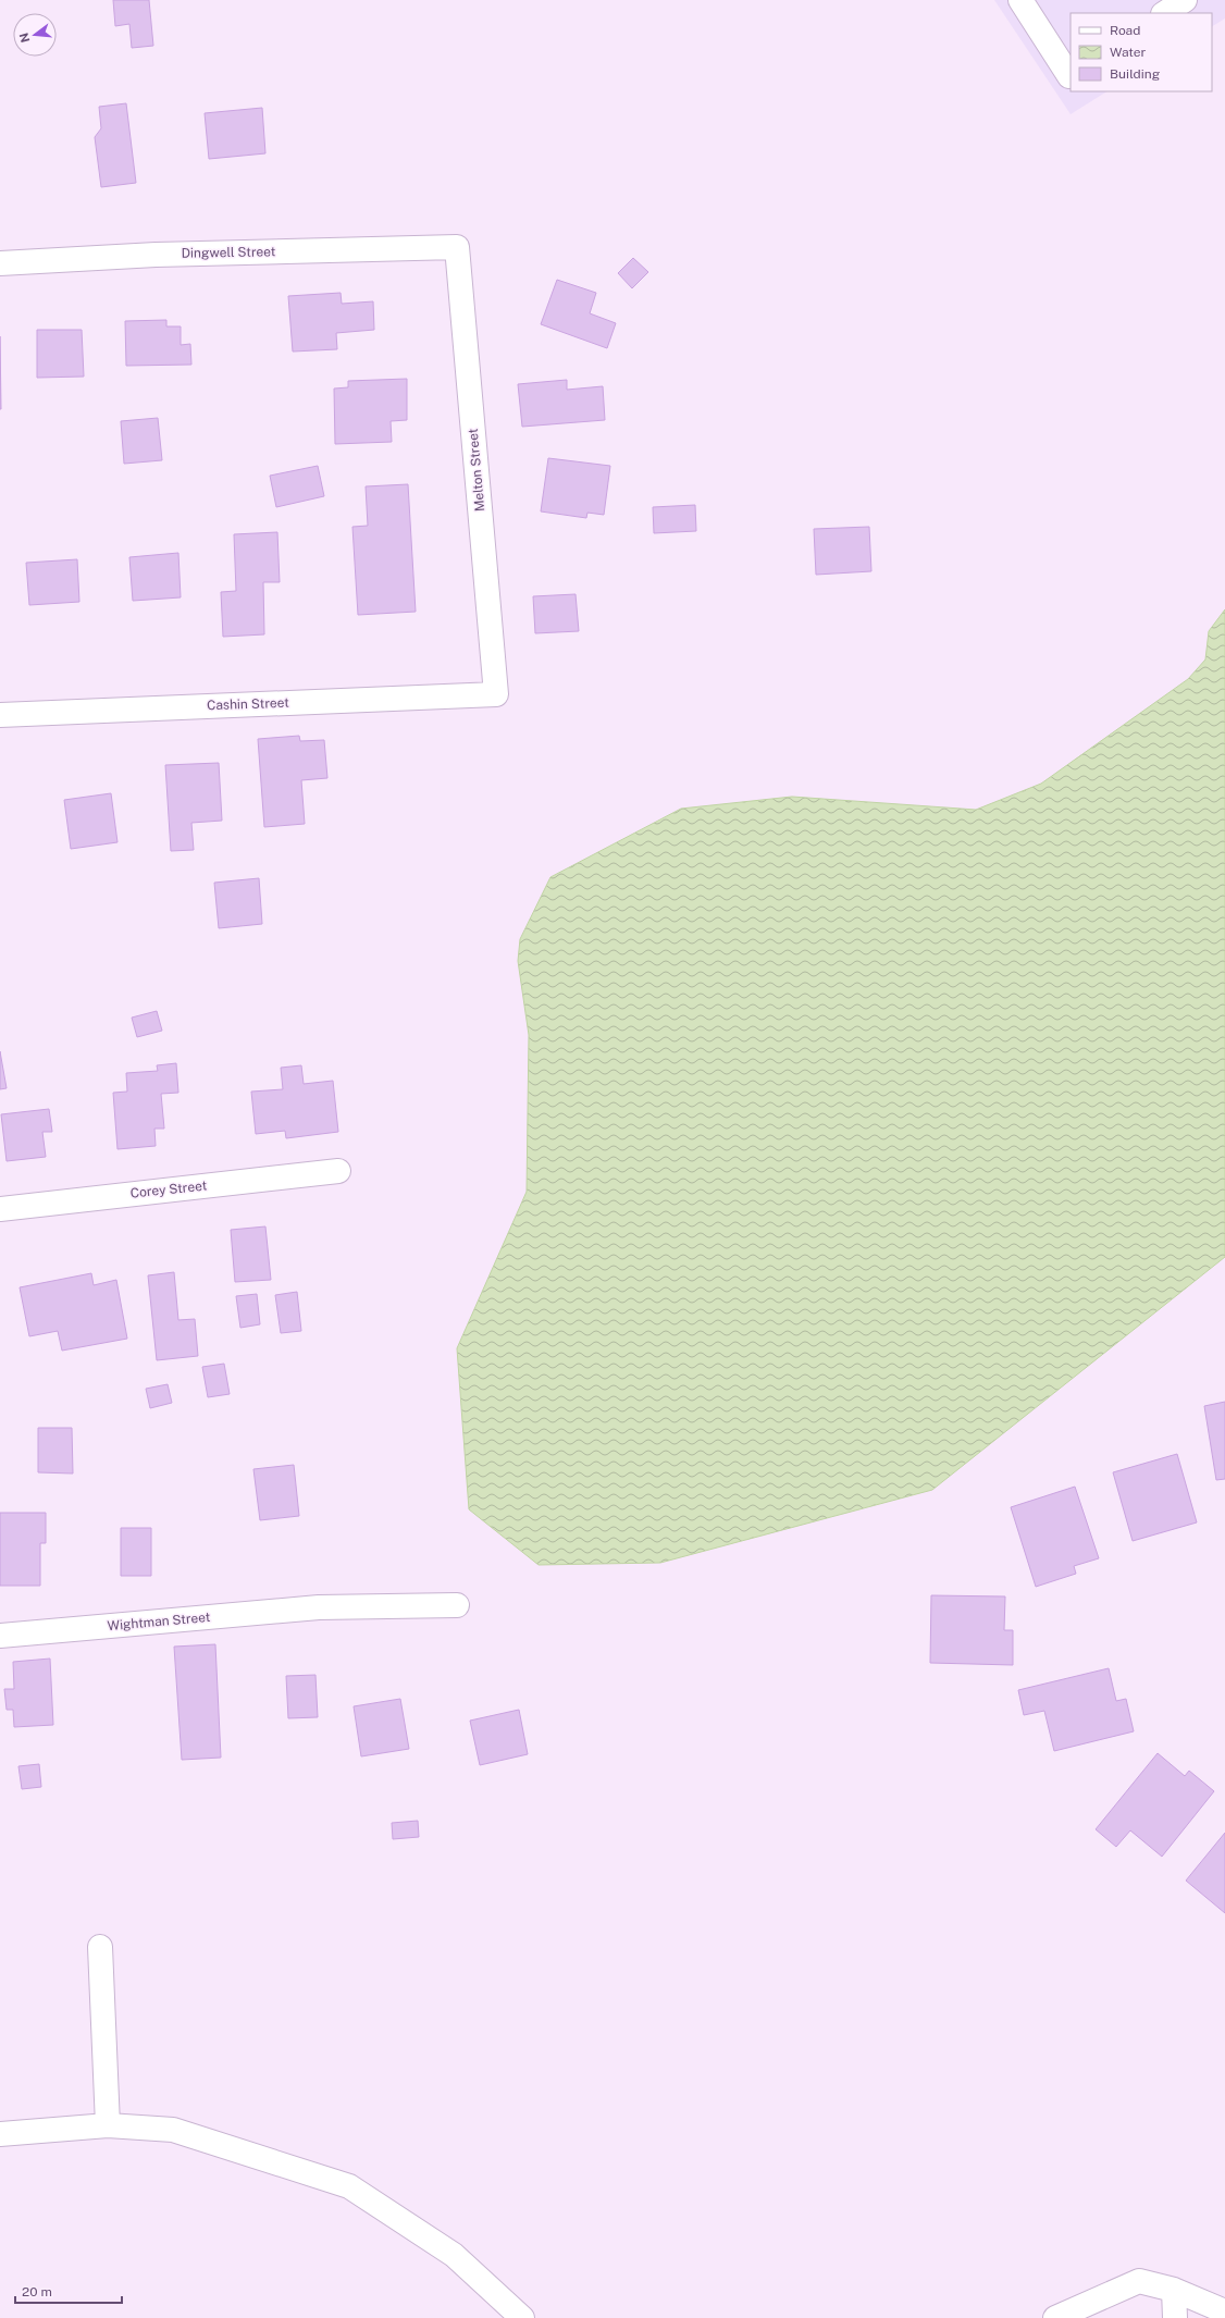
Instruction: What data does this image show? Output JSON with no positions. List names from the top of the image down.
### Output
{
  "streets": {
    "street": [
      "Dingwell Street",
      "Melton Street",
      "Cashin Street",
      "Corey Street",
      "Wightman Street"
    ]
  },
  "crossings": [
    ["Dingwell Street", "Melton Street"],
    ["Melton Street", "Cashin Street"]
  ],
  "legend": ["Road", "Water", "Building"],
  "scale_bar": "20 m",
  "north": "left"
}
